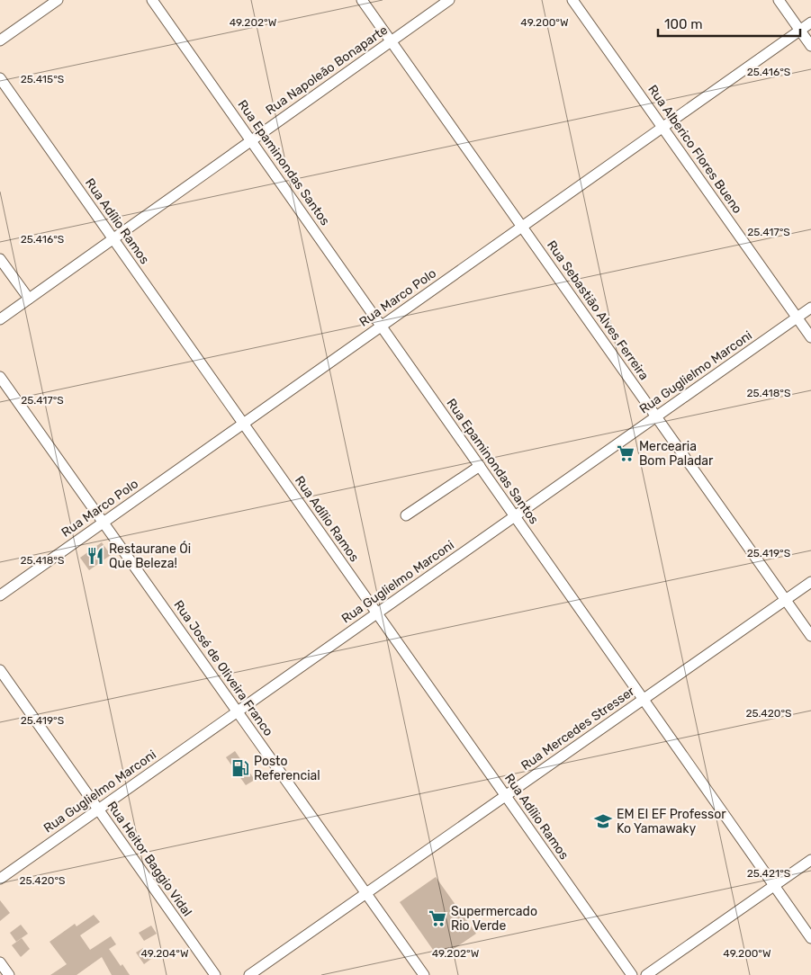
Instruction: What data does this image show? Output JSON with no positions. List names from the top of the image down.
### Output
{
  "streets": {
    "street": [
      "Rua Napoleão Bonaparte",
      "Rua Alberico Flores Bueno",
      "Rua Epaminondas Santos",
      "Rua Adílio Ramos",
      "Rua Marco Polo",
      "Rua Sebastião Alves Ferreira",
      "Rua Guglielmo Marconi",
      "Rua José de Oliveira Franco",
      "Rua Mercedes Stresser",
      "Rua Heitor Baggio Vidal"
    ]
  },
  "crossings": [
    ["Rua Napoleão Bonaparte", "Rua Epaminondas Santos"],
    ["Rua Napoleão Bonaparte", "Rua Adílio Ramos"],
    ["Rua Napoleão Bonaparte", "Rua Sebastião Alves Ferreira"],
    ["Rua Alberico Flores Bueno", "Rua Marco Polo"],
    ["Rua Alberico Flores Bueno", "Rua Guglielmo Marconi"],
    ["Rua Epaminondas Santos", "Rua Marco Polo"],
    ["Rua Epaminondas Santos", "Rua Guglielmo Marconi"],
    ["Rua Epaminondas Santos", "Rua Mercedes Stresser"],
    ["Rua Adílio Ramos", "Rua Marco Polo"],
    ["Rua Adílio Ramos", "Rua Guglielmo Marconi"],
    ["Rua Adílio Ramos", "Rua Mercedes Stresser"],
    ["Rua Marco Polo", "Rua Sebastião Alves Ferreira"],
    ["Rua Marco Polo", "Rua José de Oliveira Franco"],
    ["Rua Sebastião Alves Ferreira", "Rua Guglielmo Marconi"],
    ["Rua Sebastião Alves Ferreira", "Rua Mercedes Stresser"],
    ["Rua Guglielmo Marconi", "Rua José de Oliveira Franco"],
    ["Rua Guglielmo Marconi", "Rua Heitor Baggio Vidal"],
    ["Rua José de Oliveira Franco", "Rua Mercedes Stresser"]
  ],
  "places": {
    "supermarket": ["Mercearia Bom Paladar", "Supermercado Rio Verde"],
    "restaurant": ["Restaurane Ói Que Beleza!"],
    "fuel station": ["Posto Referencial"],
    "school or university": ["EM EI EF Professor Ko Yamawaky"]
  },
  "scale_bar": "100 m",
  "coordinates": [
    "49.202°W",
    "49.200°W",
    "25.416°S",
    "25.415°S",
    "25.417°S",
    "25.418°S",
    "25.419°S",
    "25.420°S",
    "25.421°S",
    "49.204°W"
  ]
}
